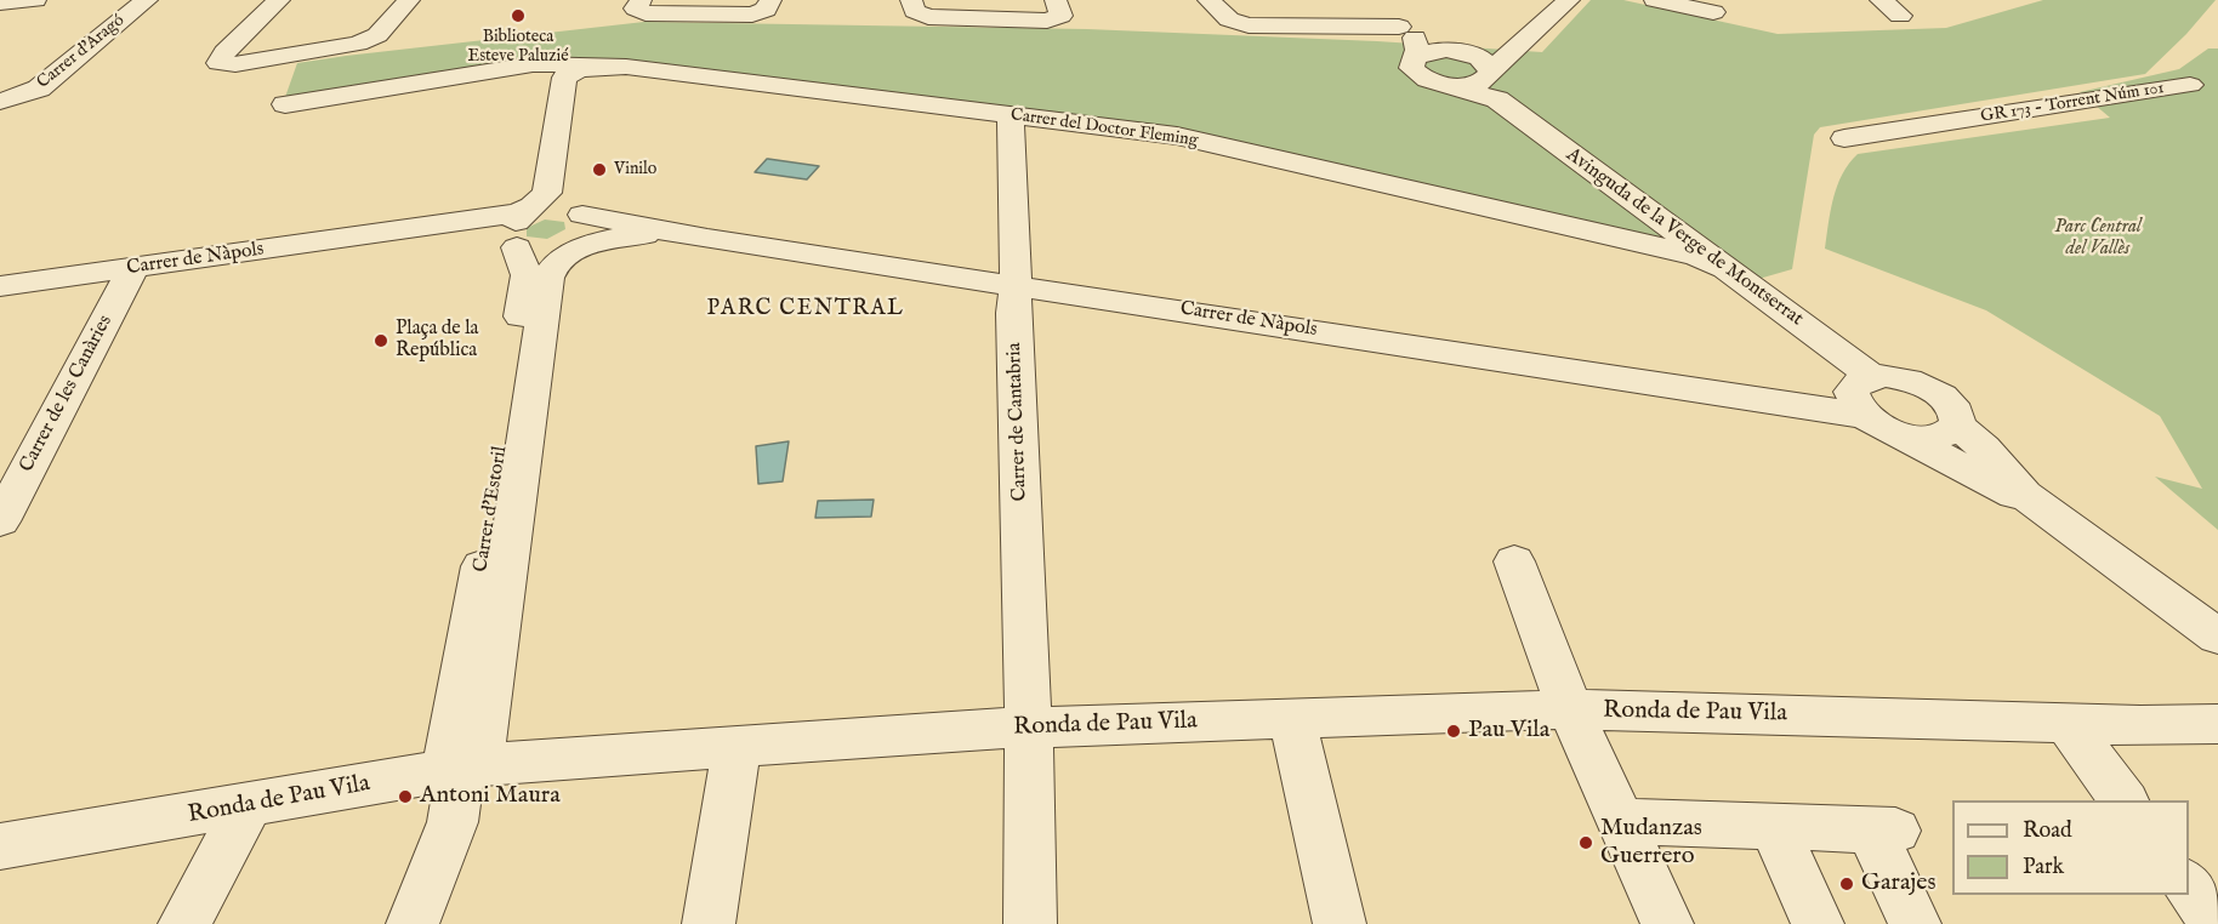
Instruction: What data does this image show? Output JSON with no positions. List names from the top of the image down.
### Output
{
  "streets": {
    "street": [
      "Carrer d'Aragó",
      "GR 173 - Torrent Núm 101",
      "Carrer del Doctor Fleming",
      "Avinguda de la Verge de Montserrat",
      "Carrer de Nàpols",
      "Carrer de les Canàries",
      "Carrer de Cantabria",
      "Carrer d'Estoril",
      "Ronda de Pau Vila"
    ]
  },
  "crossings": [
    ["Carrer del Doctor Fleming", "Avinguda de la Verge de Montserrat"],
    ["Carrer del Doctor Fleming", "Carrer de Cantabria"],
    ["Avinguda de la Verge de Montserrat", "Carrer de Nàpols"],
    ["Carrer de Nàpols", "Carrer de les Canàries"],
    ["Carrer de Nàpols", "Carrer de Cantabria"],
    ["Carrer de Nàpols", "Carrer d'Estoril"],
    ["Carrer de Cantabria", "Ronda de Pau Vila"],
    ["Carrer d'Estoril", "Ronda de Pau Vila"]
  ],
  "districts": ["PARC CENTRAL"],
  "parks": ["Parc Central del Vallès"],
  "places": [
    "Biblioteca Esteve Paluzié",
    "Vinilo",
    "Plaça de la República",
    "Pau Vila",
    "Antoni Maura",
    "Mudanzas Guerrero",
    "Garajes"
  ],
  "legend": ["Road", "Park"]
}
